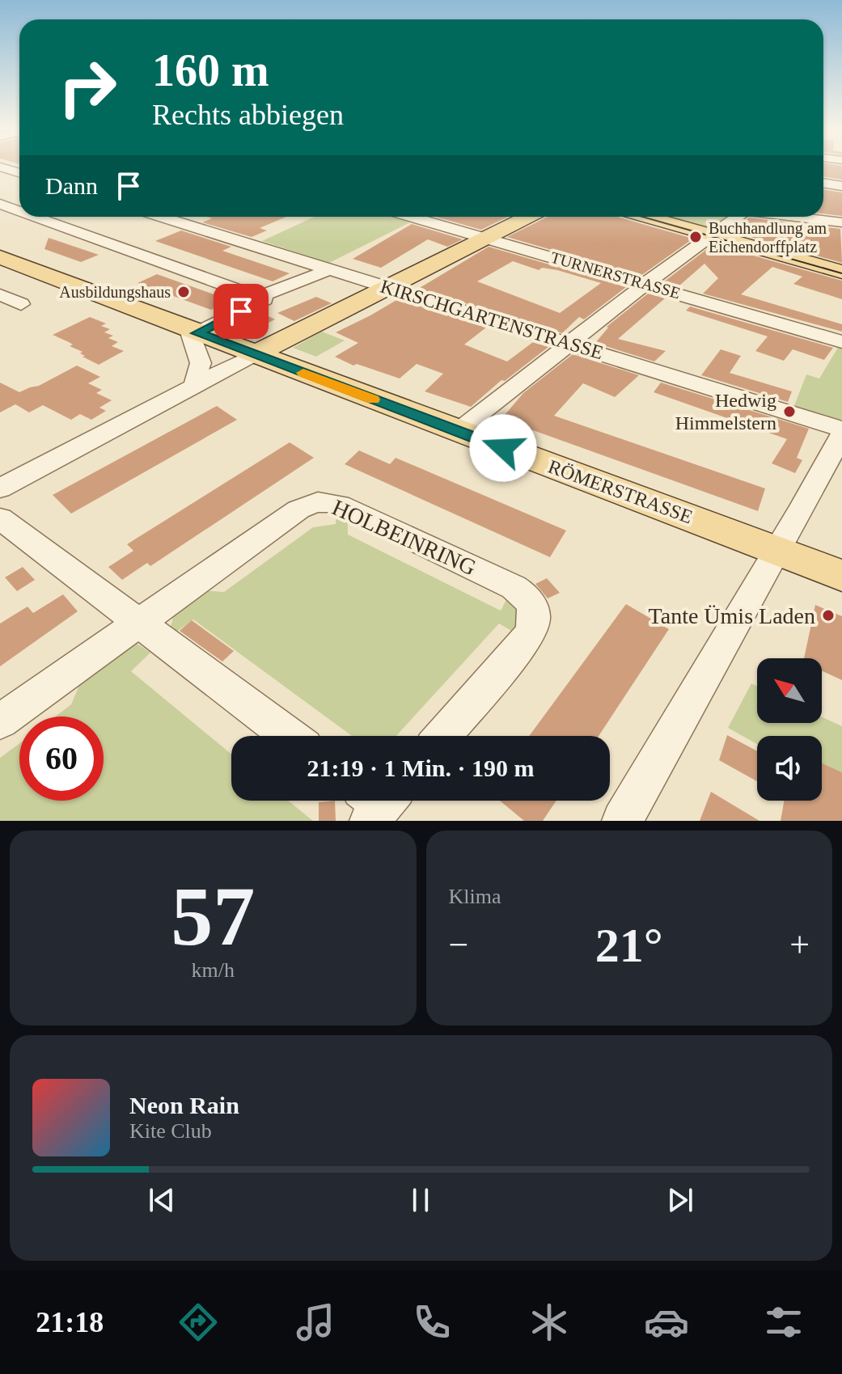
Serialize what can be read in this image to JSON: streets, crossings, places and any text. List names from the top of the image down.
{
  "streets": {
    "main road": ["RÖMERSTRASSE"],
    "street": ["TURNERSTRASSE", "KIRSCHGARTENSTRASSE", "HOLBEINRING"]
  },
  "places": [
    "Buchhandlung am Eichendorffplatz",
    "Ausbildungshaus",
    "Hedwig Himmelstern",
    "Tante Ümis Laden"
  ],
  "north": "top left",
  "page": {
    "turn": ["160 m", "Rechts abbiegen"],
    "then": "Dann",
    "limit": "60",
    "trip": "21:19 · 1 Min. · 190 m",
    "tile": [
      ["57", "km/h"],
      "Klima"
    ],
    "heat": ["−", "21°", "+"],
    "song": ["Neon Rain", "Kite Club"],
    "tabs": "21:18"
  }
}
